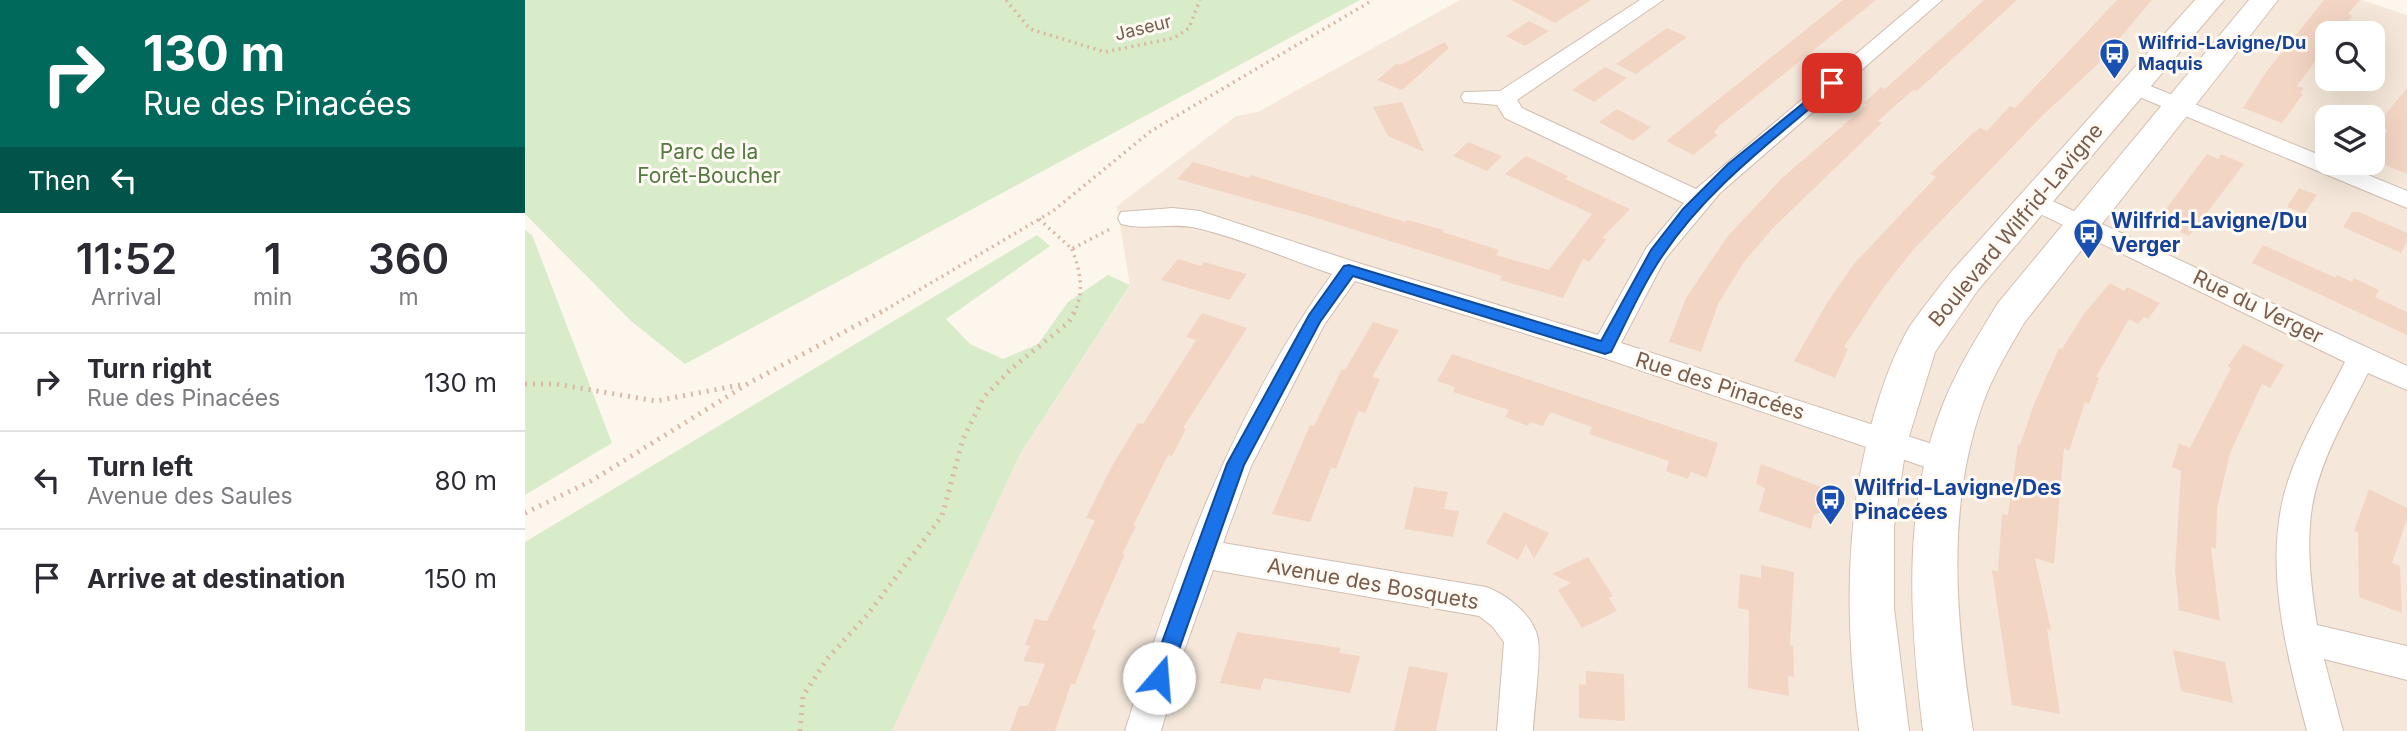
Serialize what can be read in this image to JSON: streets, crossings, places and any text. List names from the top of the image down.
{
  "streets": {
    "street": [
      "Boulevard Wilfrid-Lavigne",
      "Rue du Verger",
      "Rue des Pinacées",
      "Avenue des Bosquets"
    ],
    "path": ["Jaseur"]
  },
  "crossings": [
    ["Boulevard Wilfrid-Lavigne", "Rue du Verger"],
    ["Boulevard Wilfrid-Lavigne", "Rue des Pinacées"]
  ],
  "parks": ["Parc de la Forêt-Boucher"],
  "places": {
    "bus stop": ["Wilfrid-Lavigne/Du Maquis", "Wilfrid-Lavigne/Du Verger", "Wilfrid-Lavigne/Des Pinacées"]
  },
  "page": {
    "turn": ["130 m", "Rue des Pinacées"],
    "then": "Then",
    "eta": [
      "11:52",
      "Arrival",
      "1",
      "min",
      "360",
      "m"
    ],
    "list": [
      {
        "name": "Turn right",
        "note": "Rue des Pinacées",
        "value": "130 m"
      },
      {
        "name": "Turn left",
        "note": "Avenue des Saules",
        "value": "80 m"
      },
      {
        "name": "Arrive at destination",
        "value": "150 m"
      }
    ]
  }
}
